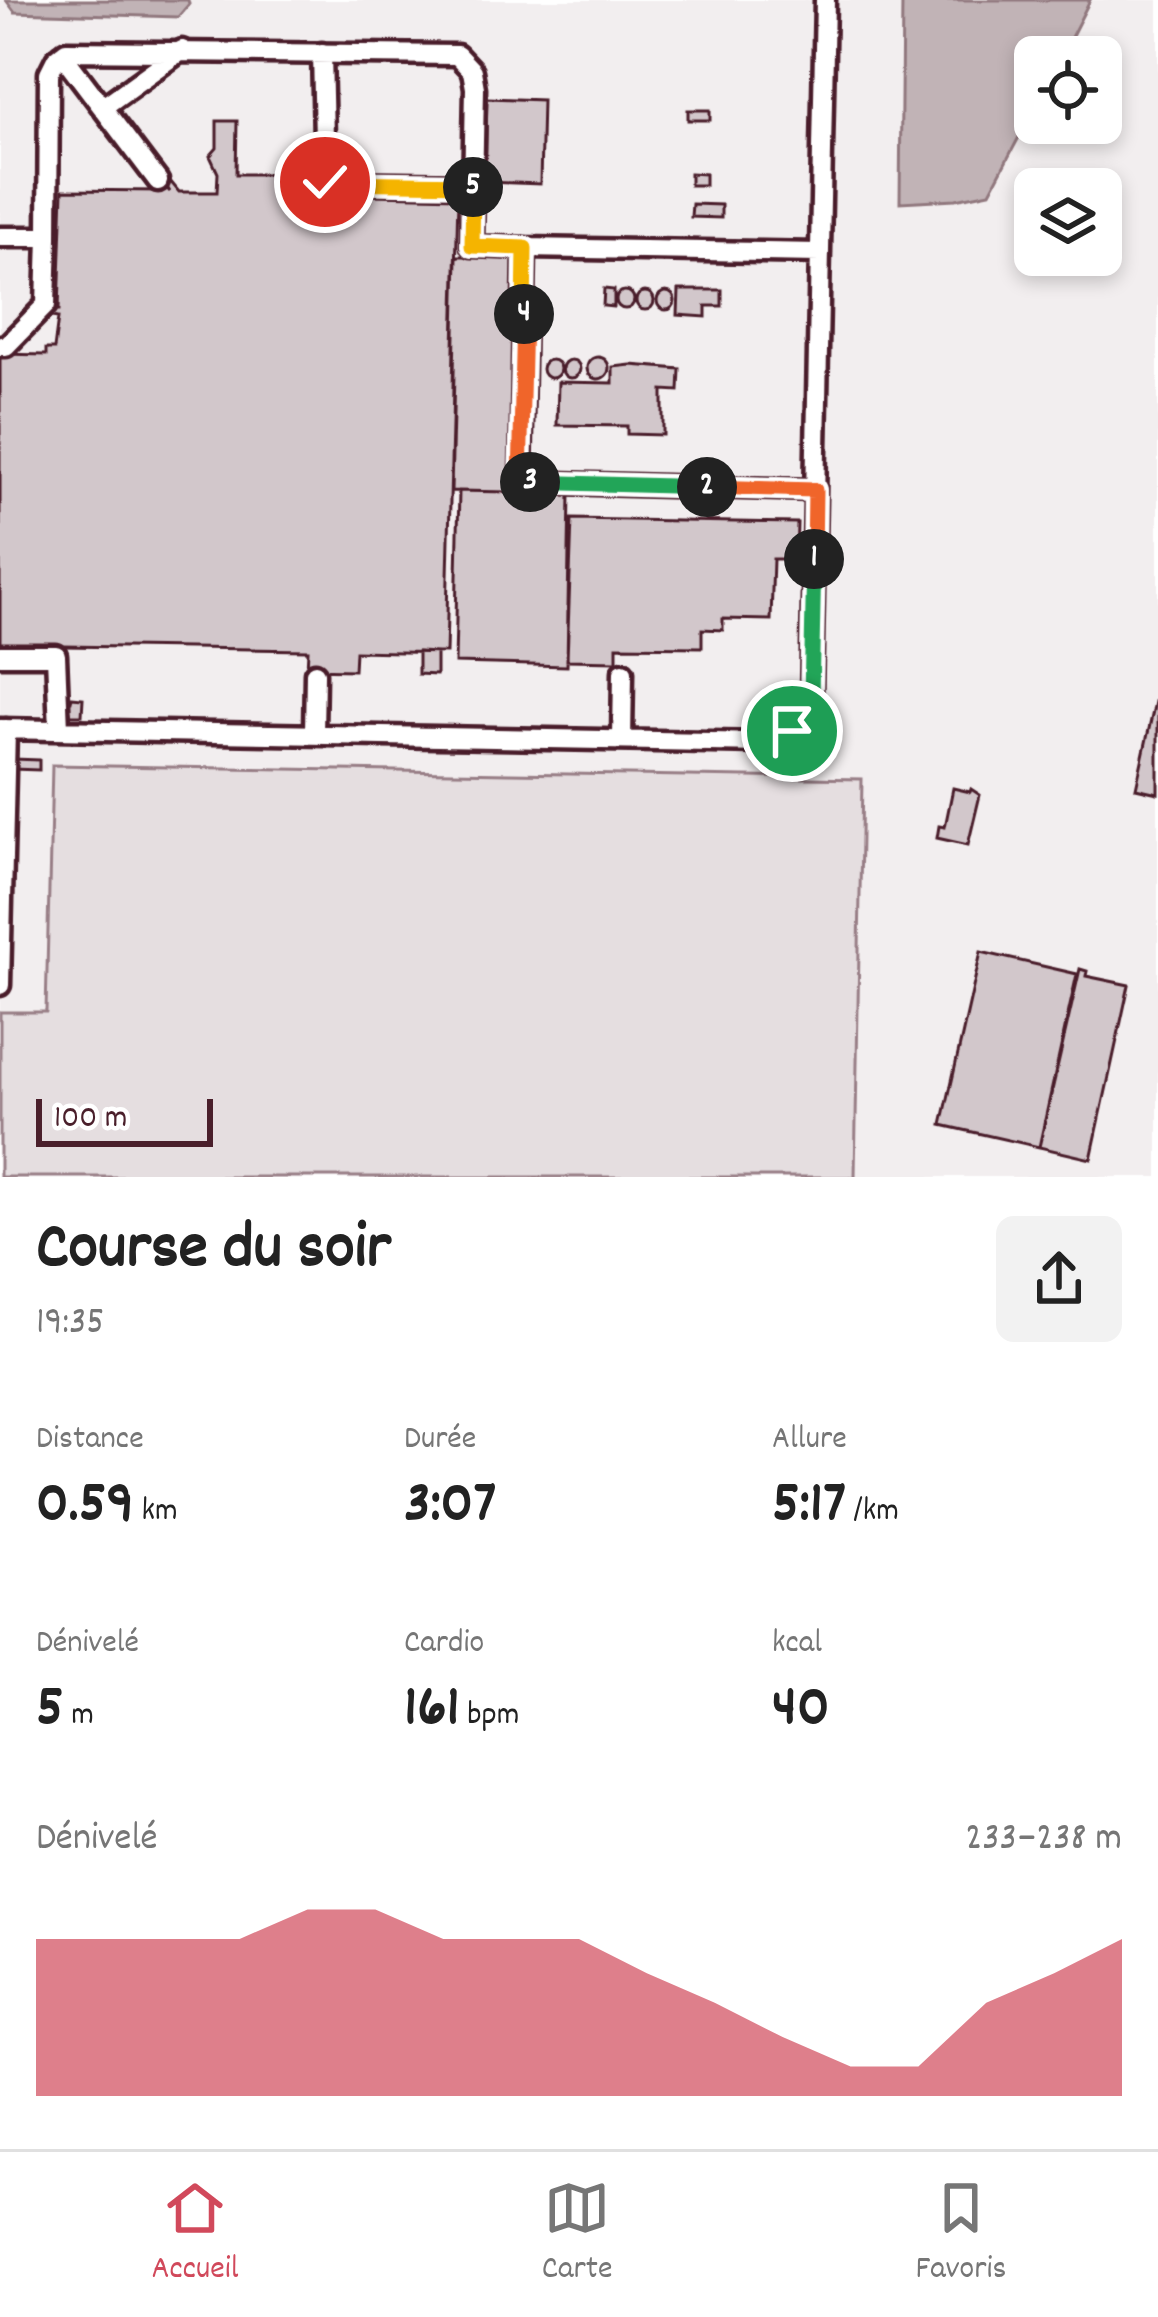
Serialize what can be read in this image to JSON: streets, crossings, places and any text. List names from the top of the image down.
{
  "scale_bar": "100 m",
  "page": {
    "pins": [
      "5",
      "4",
      "3",
      "2",
      "1"
    ],
    "scale": "100 m",
    "heading": ["Course du soir", "19:35"],
    "stats": [
      ["Distance", "0.59 km"],
      ["Durée", "3:07"],
      ["Allure", "5:17 /km"],
      ["Dénivelé", "5 m"],
      ["Cardio", "161 bpm"],
      ["kcal", "40"]
    ],
    "chart": ["Dénivelé", "233–238 m"],
    "tabs": ["Accueil", "Carte", "Favoris"]
  }
}
